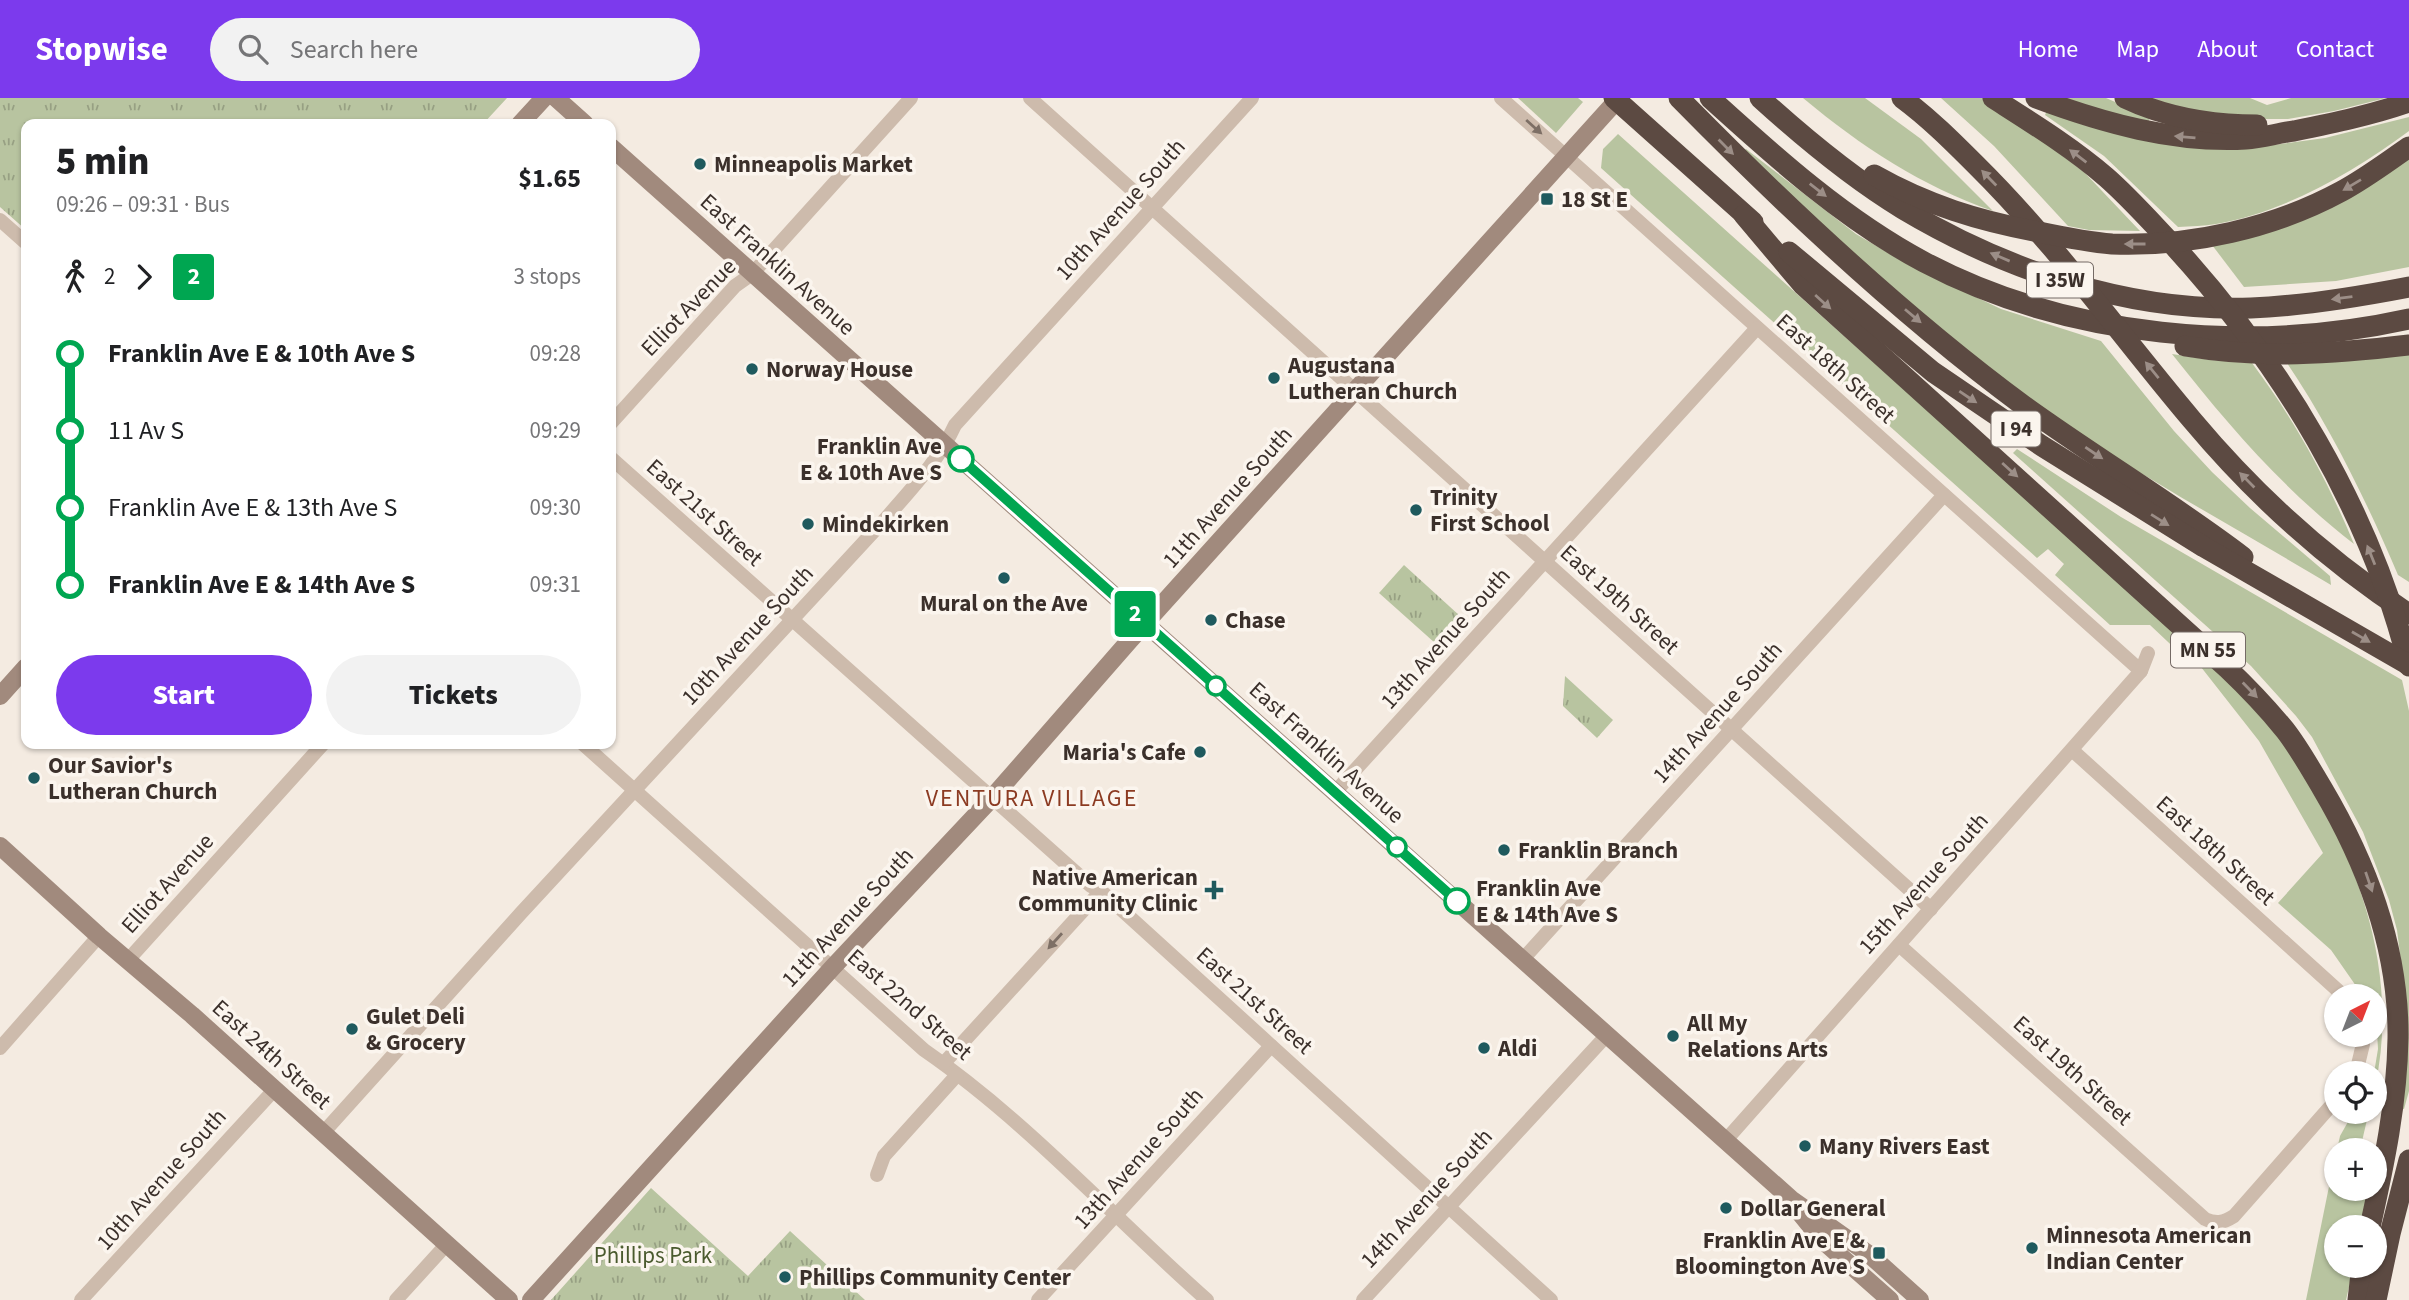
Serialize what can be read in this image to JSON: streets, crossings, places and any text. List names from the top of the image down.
{
  "streets": {
    "highway": ["I 35W", "I 94", "MN 55"],
    "street": [
      "10th Avenue South",
      "East Franklin Avenue",
      "Elliot Avenue",
      "East 18th Street",
      "11th Avenue South",
      "East 21st Street",
      "East 19th Street",
      "13th Avenue South",
      "14th Avenue South",
      "15th Avenue South",
      "East 22nd Street",
      "East 24th Street"
    ]
  },
  "crossings": [
    ["10th Avenue South", "East Franklin Avenue"],
    ["10th Avenue South", "East 21st Street"],
    ["10th Avenue South", "East 19th Street"],
    ["10th Avenue South", "East 22nd Street"],
    ["10th Avenue South", "East 24th Street"],
    ["East Franklin Avenue", "Elliot Avenue"],
    ["East Franklin Avenue", "11th Avenue South"],
    ["East Franklin Avenue", "13th Avenue South"],
    ["East Franklin Avenue", "14th Avenue South"],
    ["East Franklin Avenue", "15th Avenue South"],
    ["Elliot Avenue", "East 24th Street"],
    ["East 18th Street", "11th Avenue South"],
    ["East 18th Street", "13th Avenue South"],
    ["East 18th Street", "14th Avenue South"],
    ["East 18th Street", "15th Avenue South"],
    ["I 94", "11th Avenue South"],
    ["I 94", "MN 55"],
    ["11th Avenue South", "East 21st Street"],
    ["11th Avenue South", "East 19th Street"],
    ["11th Avenue South", "East 22nd Street"],
    ["East 21st Street", "13th Avenue South"],
    ["East 21st Street", "14th Avenue South"],
    ["East 19th Street", "13th Avenue South"],
    ["East 19th Street", "14th Avenue South"],
    ["East 19th Street", "15th Avenue South"],
    ["13th Avenue South", "East 22nd Street"]
  ],
  "districts": ["VENTURA VILLAGE"],
  "parks": ["Phillips Park"],
  "places": {
    "other": [
      "Minneapolis Market",
      "Norway House",
      "Augustana Lutheran Church",
      "Franklin Ave E & 10th Ave S",
      "Trinity First School",
      "Mindekirken",
      "Mural on the Ave",
      "Chase",
      "Maria's Cafe",
      "Our Savior's Lutheran Church",
      "Franklin Branch",
      "Franklin Ave E & 14th Ave S",
      "Gulet Deli & Grocery",
      "All My Relations Arts",
      "Aldi",
      "Many Rivers East",
      "Dollar General",
      "Minnesota American Indian Center",
      "Phillips Community Center"
    ],
    "transit": ["18 St E", "Franklin Ave E & Bloomington Ave S"],
    "health": ["Native American Community Clinic"]
  },
  "lines": ["bus line 2"],
  "north": "top right",
  "page": {
    "header": "Stopwise",
    "search": "Search here",
    "nav": [
      "Home",
      "Map",
      "About",
      "Contact"
    ],
    "on_map": "2",
    "heading": ["5 min", "09:26 – 09:31 · Bus", "$1.65"],
    "legs": ["2", "2", "3 stops"],
    "list": [
      {
        "name": "Franklin Ave E & 10th Ave S",
        "value": "09:28"
      },
      {
        "name": "11 Av S",
        "value": "09:29"
      },
      {
        "name": "Franklin Ave E & 13th Ave S",
        "value": "09:30"
      },
      {
        "name": "Franklin Ave E & 14th Ave S",
        "value": "09:31"
      }
    ],
    "buttons": ["Start", "Tickets"],
    "map_buttons": ["+", "−"]
  }
}
